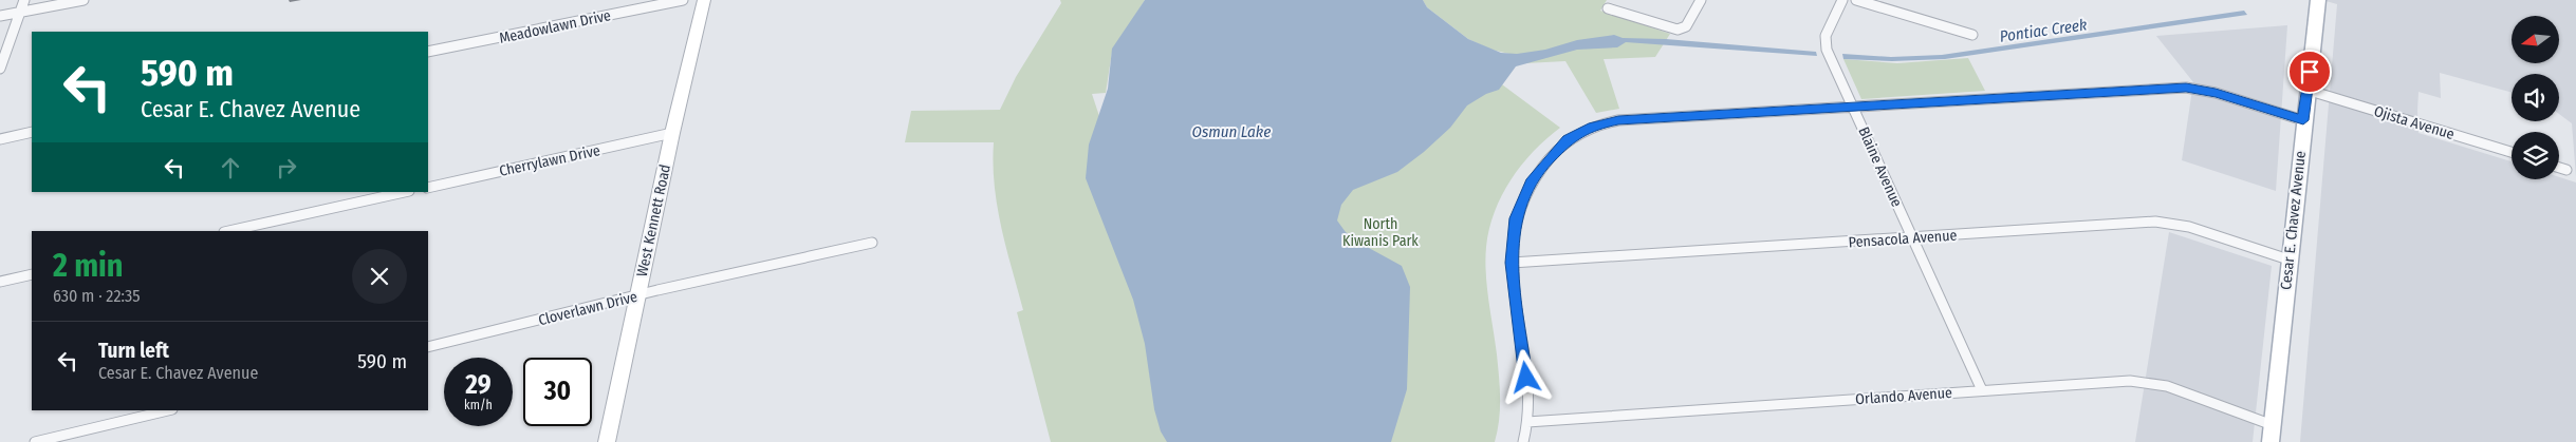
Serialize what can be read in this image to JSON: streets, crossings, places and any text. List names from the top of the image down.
{
  "streets": {
    "main road": ["Cesar E. Chavez Avenue"],
    "street": [
      "Meadowlawn Drive",
      "Ojista Avenue",
      "Cherrylawn Drive",
      "Blaine Avenue",
      "West Kennett Road",
      "Pensacola Avenue",
      "Cloverlawn Drive",
      "Orlando Avenue"
    ]
  },
  "crossings": [
    ["Ojista Avenue", "Cesar E. Chavez Avenue"],
    ["Cherrylawn Drive", "West Kennett Road"],
    ["Blaine Avenue", "Pensacola Avenue"],
    ["Blaine Avenue", "Orlando Avenue"],
    ["West Kennett Road", "Cloverlawn Drive"],
    ["Cesar E. Chavez Avenue", "Pensacola Avenue"],
    ["Cesar E. Chavez Avenue", "Orlando Avenue"]
  ],
  "water": ["Pontiac Creek", "Osmun Lake"],
  "parks": ["North Kiwanis Park"],
  "north": "left",
  "page": {
    "turn": ["590 m", "Cesar E. Chavez Avenue"],
    "heading": ["2 min", "630 m · 22:35"],
    "list": [
      {
        "name": "Turn left",
        "note": "Cesar E. Chavez Avenue",
        "value": "590 m"
      }
    ],
    "speed": "29 km/h",
    "limit": "30"
  }
}
